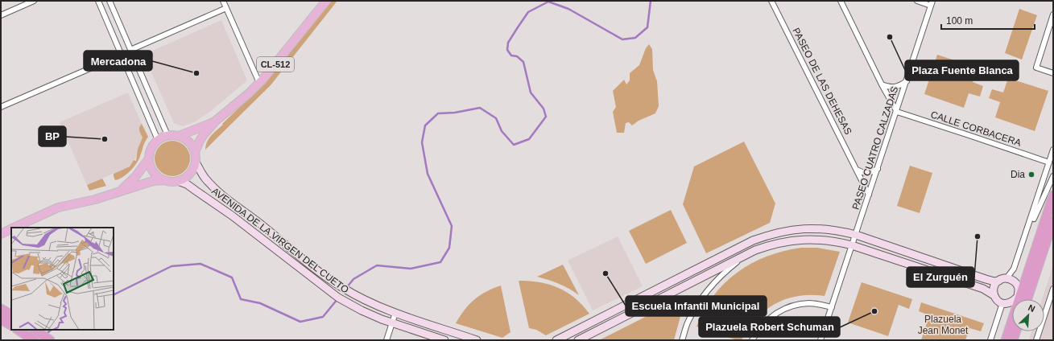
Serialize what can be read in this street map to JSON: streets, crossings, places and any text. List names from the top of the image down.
{
  "streets": {
    "main road": ["CL-512", "AVENIDA DE LA VIRGEN DEL CUETO"],
    "street": ["PASEO DE LAS DEHESAS", "CALLE CORBACERA", "PASEO CUATRO CALZADAS"]
  },
  "crossings": [
    ["CL-512", "AVENIDA DE LA VIRGEN DEL CUETO"],
    ["PASEO DE LAS DEHESAS", "PASEO CUATRO CALZADAS"],
    ["CALLE CORBACERA", "PASEO CUATRO CALZADAS"]
  ],
  "parks": ["Plazuela Jean Monet"],
  "places": [
    "Plaza Fuente Blanca",
    "Mercadona",
    "BP",
    "Dia",
    "El Zurguén",
    "Escuela Infantil Municipal",
    "Plazuela Robert Schuman"
  ],
  "scale_bar": "100 m",
  "north": "top right"
}
